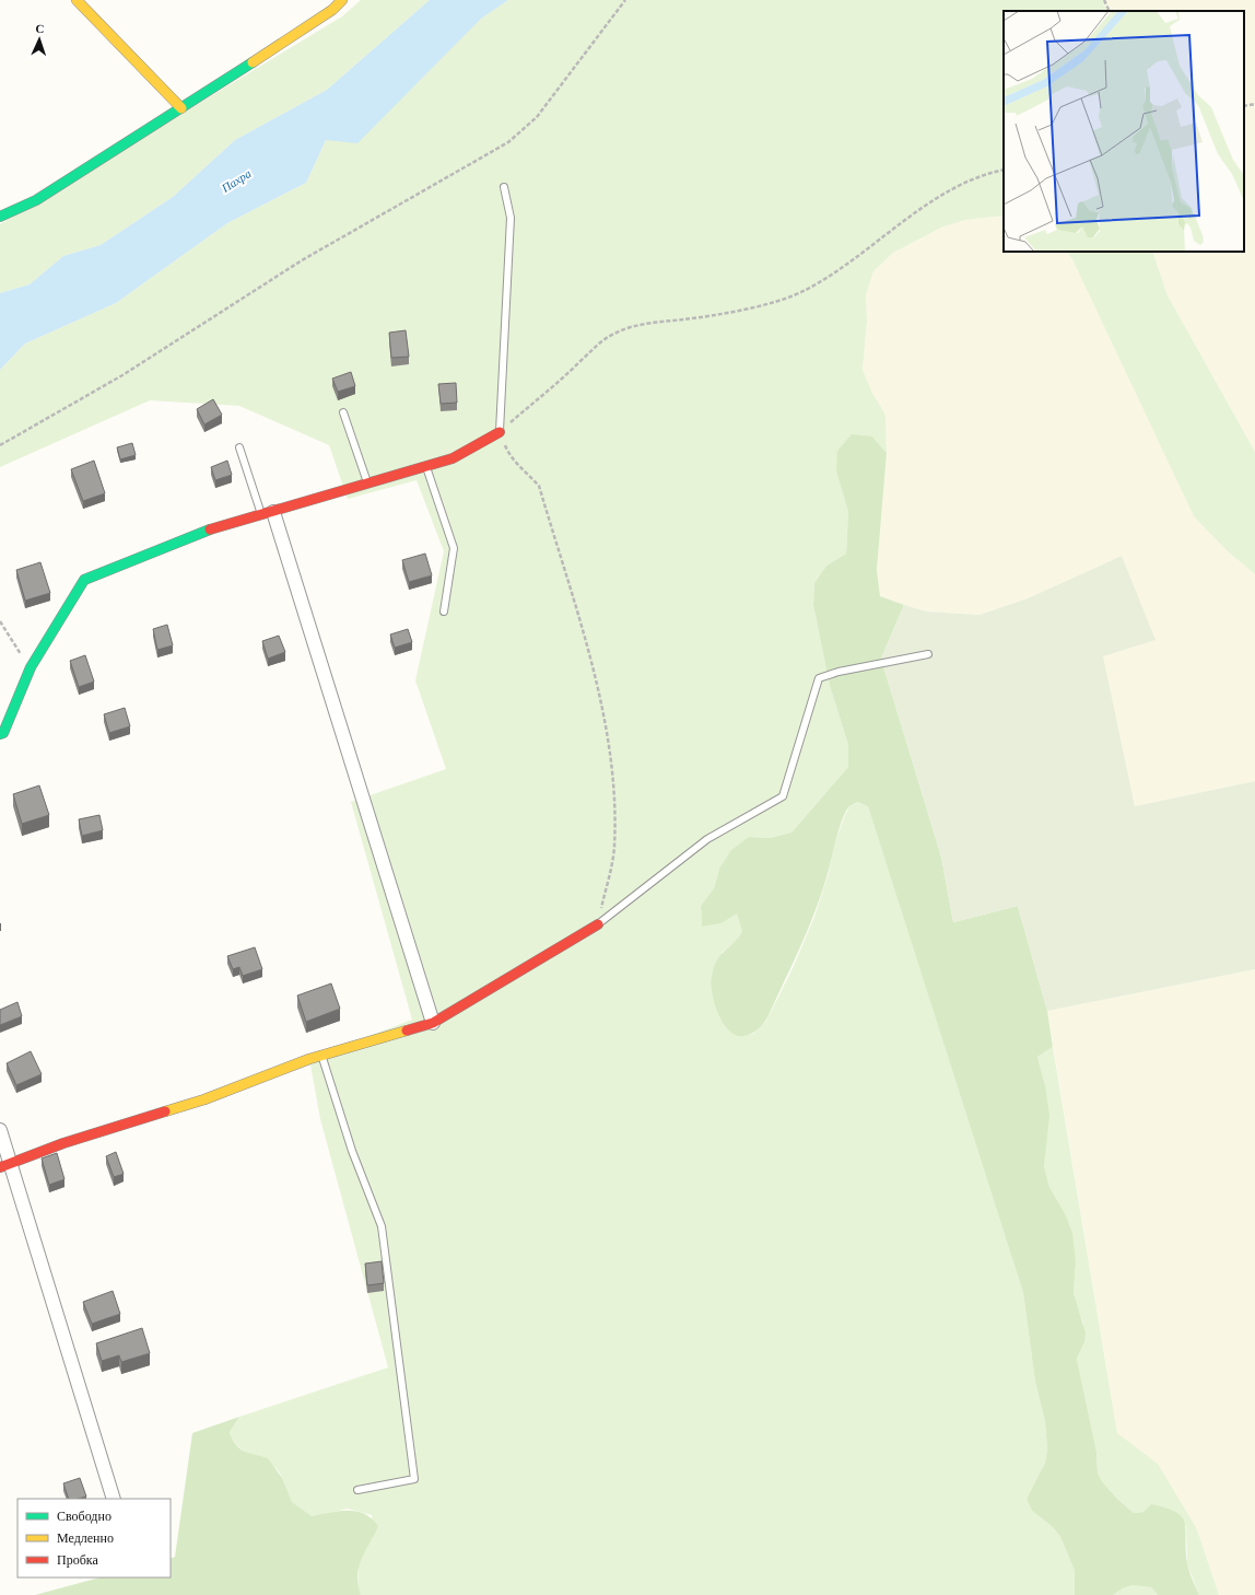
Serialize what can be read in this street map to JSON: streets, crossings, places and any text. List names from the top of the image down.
{
  "water": ["Пахра"],
  "legend": ["Свободно", "Медленно", "Пробка"],
  "north": "top"
}
